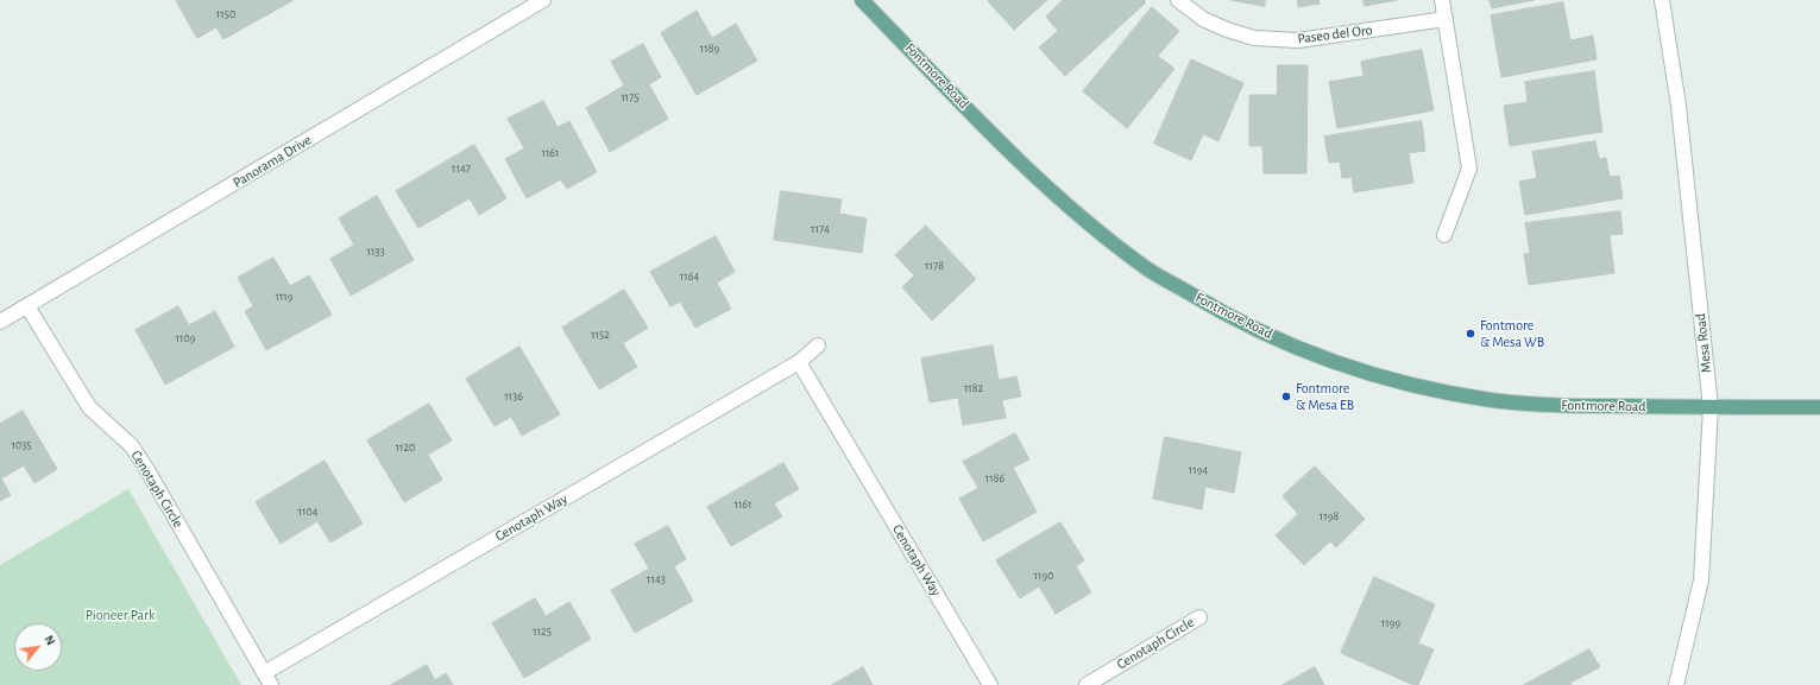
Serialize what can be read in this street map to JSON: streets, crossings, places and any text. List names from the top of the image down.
{
  "streets": {
    "main road": ["Fontmore Road"],
    "street": [
      "Paseo del Oro",
      "Panorama Drive",
      "Mesa Road",
      "Cenotaph Circle",
      "Cenotaph Way"
    ]
  },
  "crossings": [
    ["Fontmore Road", "Mesa Road"],
    ["Panorama Drive", "Cenotaph Circle"],
    ["Cenotaph Circle", "Cenotaph Way"]
  ],
  "parks": ["Pioneer Park"],
  "places": ["Fontmore & Mesa WB", "Fontmore & Mesa EB"],
  "house_numbers": [
    "1150",
    "1189",
    "1175",
    "1161",
    "1147",
    "1174",
    "1133",
    "1178",
    "1164",
    "1119",
    "1152",
    "1109",
    "1182",
    "1136",
    "1035",
    "1120",
    "1194",
    "1186",
    "1161",
    "1104",
    "1198",
    "1190",
    "1143",
    "1199",
    "1125"
  ],
  "north": "top right"
}
